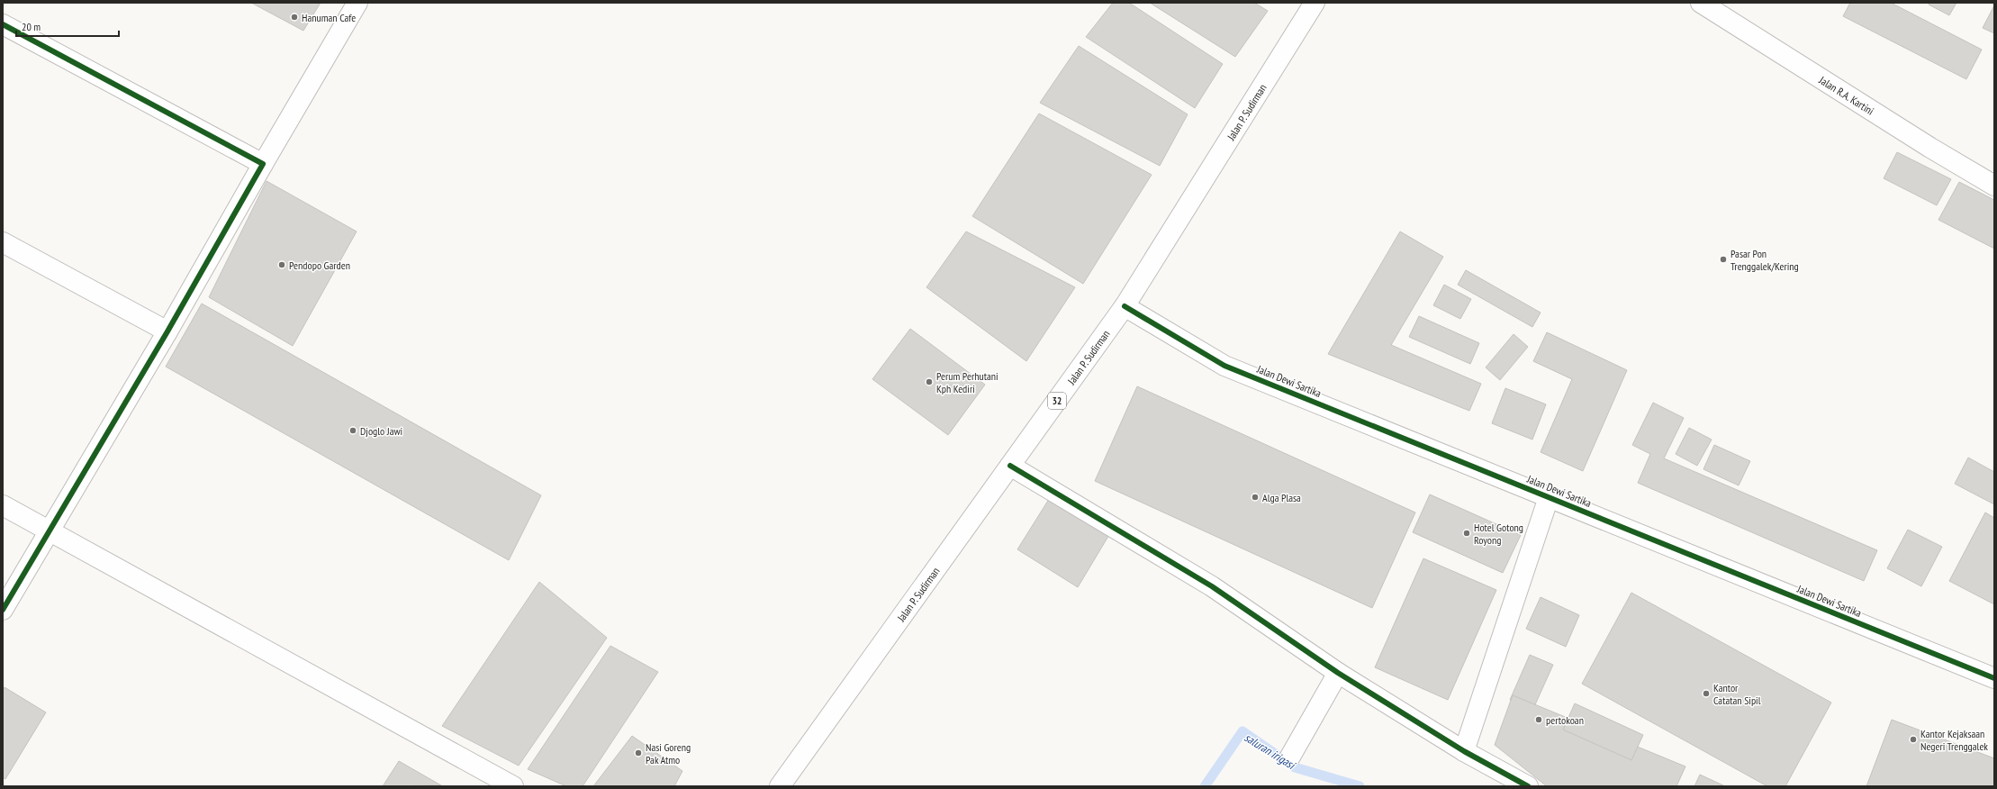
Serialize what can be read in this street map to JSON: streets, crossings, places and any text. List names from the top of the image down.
{
  "streets": {
    "main road": [
      "Jalan R.A. Kartini",
      "Jalan P. Sudirman",
      "Jalan Dewi Sartika",
      "32"
    ]
  },
  "crossings": [
    ["Jalan P. Sudirman", "Jalan Dewi Sartika"]
  ],
  "water": ["saluran irigasi"],
  "places": [
    "Hanuman Cafe",
    "Pasar Pon Trenggalek/Kering",
    "Pendopo Garden",
    "Perum Perhutani Kph Kediri",
    "Djoglo Jawi",
    "Alga Plasa",
    "Hotel Gotong Royong",
    "Kantor Catatan Sipil",
    "pertokoan",
    "Kantor Kejaksaan Negeri Trenggalek",
    "Nasi Goreng Pak Atmo"
  ],
  "scale_bar": "20 m"
}
